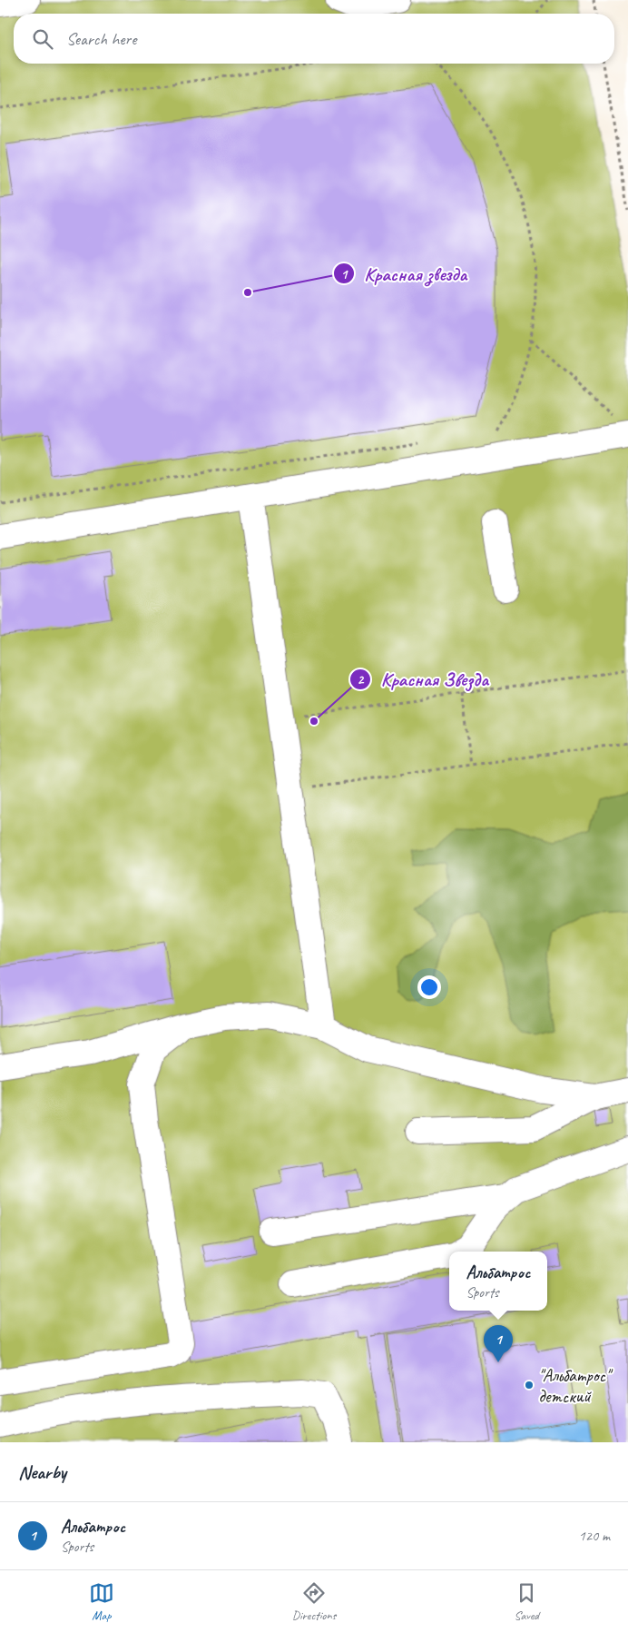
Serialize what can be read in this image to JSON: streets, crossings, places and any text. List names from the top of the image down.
{
  "places": ["Красная звезда", "Красная Звезда", "\"Альбатрос\" детский"],
  "page": {
    "search": "Search here",
    "popup": ["Альбатрос", "Sports"],
    "pins": "1",
    "heading": "Nearby",
    "list": [
      {
        "mark": "1",
        "name": "Альбатрос",
        "note": "Sports",
        "value": "120 m"
      }
    ],
    "nav": ["Map", "Directions", "Saved"]
  }
}
